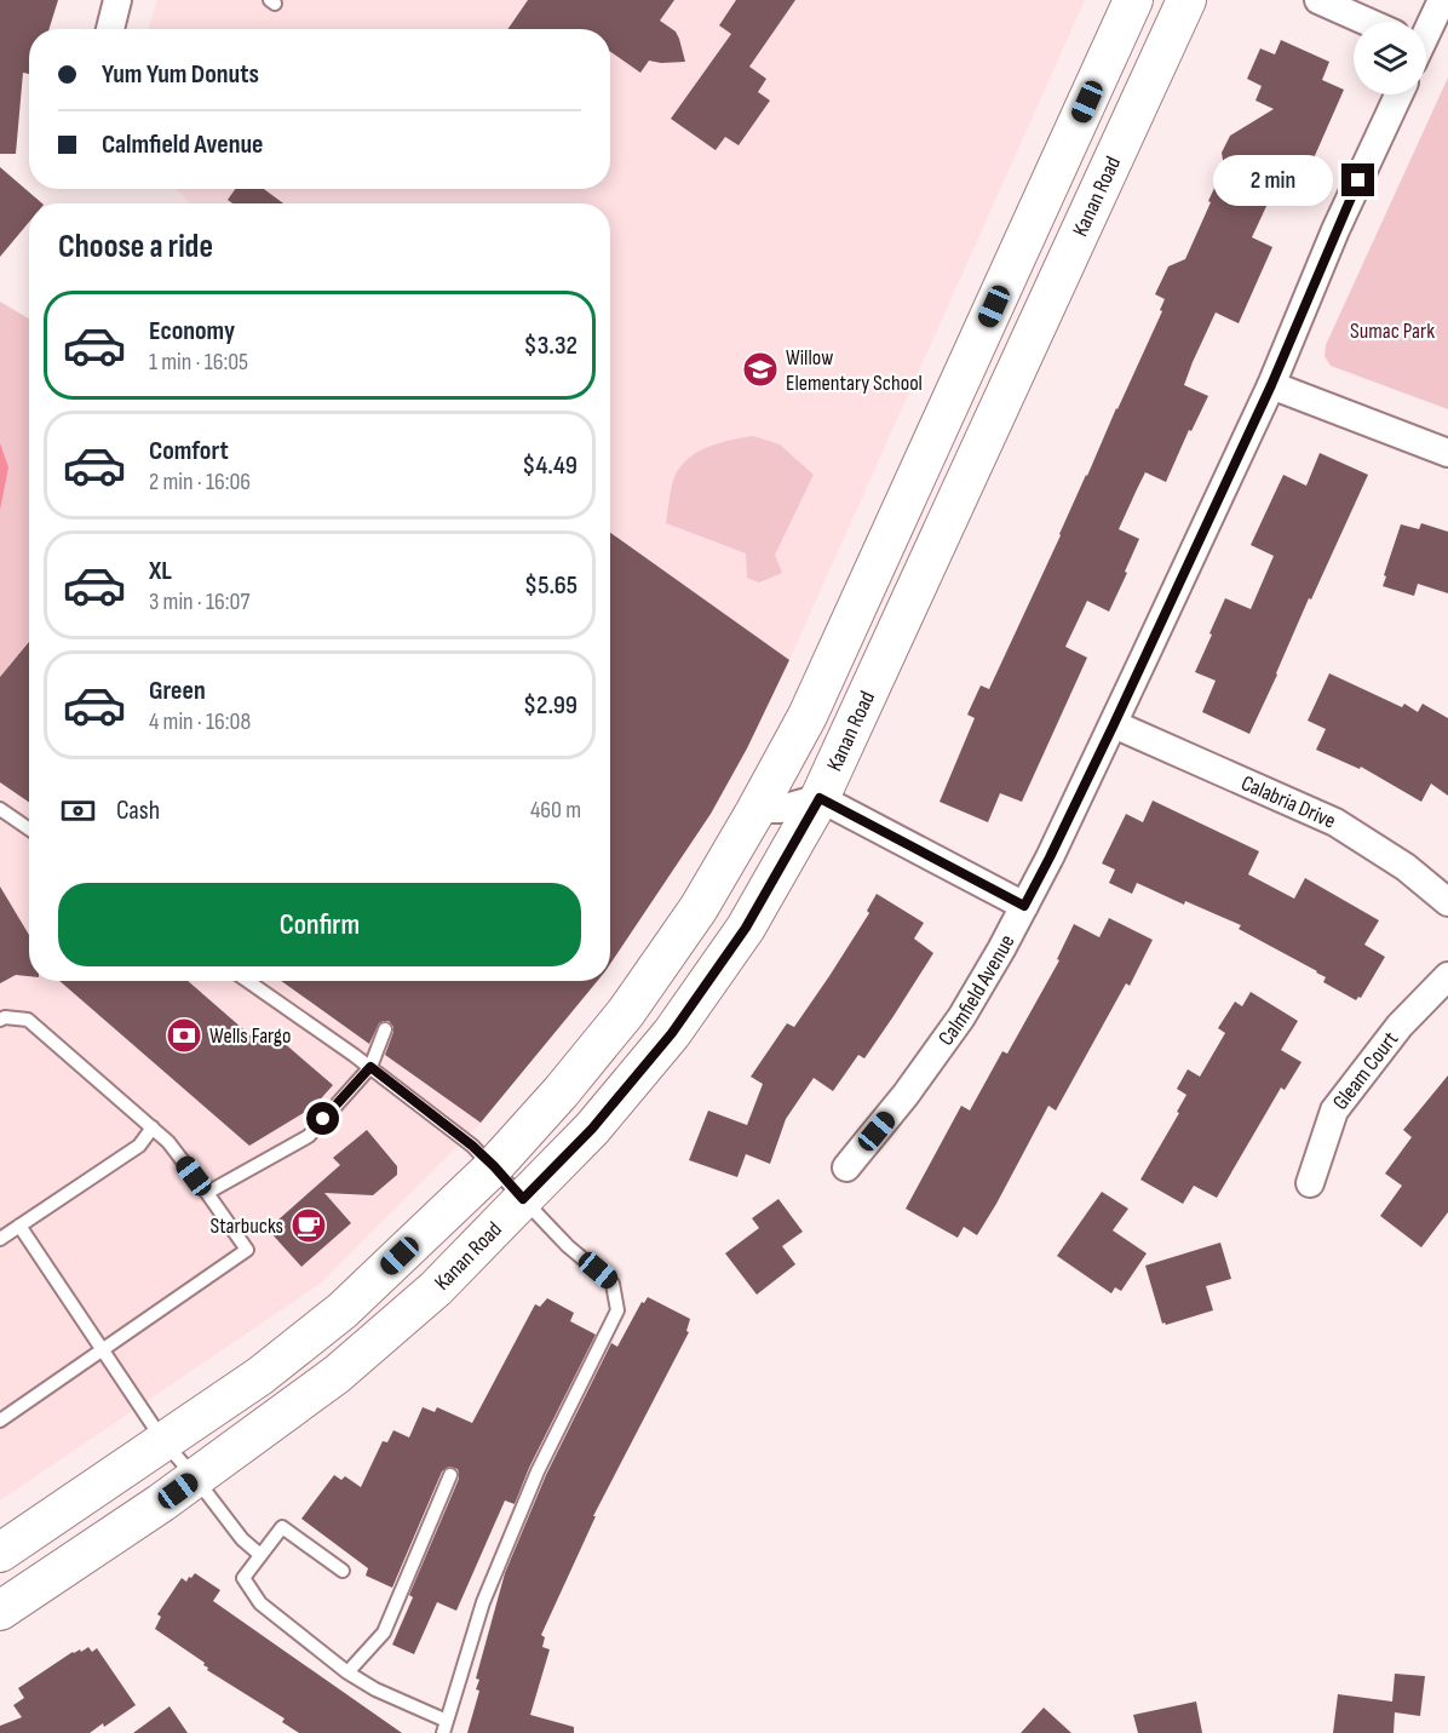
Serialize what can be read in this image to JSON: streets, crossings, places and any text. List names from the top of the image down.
{
  "streets": {
    "main road": ["Kanan Road"],
    "street": ["Calabria Drive", "Calmfield Avenue", "Gleam Court"]
  },
  "crossings": [
    ["Calabria Drive", "Calmfield Avenue"]
  ],
  "parks": ["Sumac Park"],
  "places": {
    "school or university": ["Willow Elementary School"],
    "bank": ["Wells Fargo"],
    "cafe": ["Starbucks"]
  },
  "page": {
    "banner": ["Yum Yum Donuts", "Calmfield Avenue"],
    "bubble": "2 min",
    "heading": "Choose a ride",
    "list": [
      {
        "name": "Economy",
        "note": "1 min · 16:05",
        "value": "$3.32"
      },
      {
        "name": "Comfort",
        "note": "2 min · 16:06",
        "value": "$4.49"
      },
      {
        "name": "XL",
        "note": "3 min · 16:07",
        "value": "$5.65"
      },
      {
        "name": "Green",
        "note": "4 min · 16:08",
        "value": "$2.99"
      }
    ],
    "pay": ["Cash", "460 m"],
    "buttons": "Confirm"
  }
}
